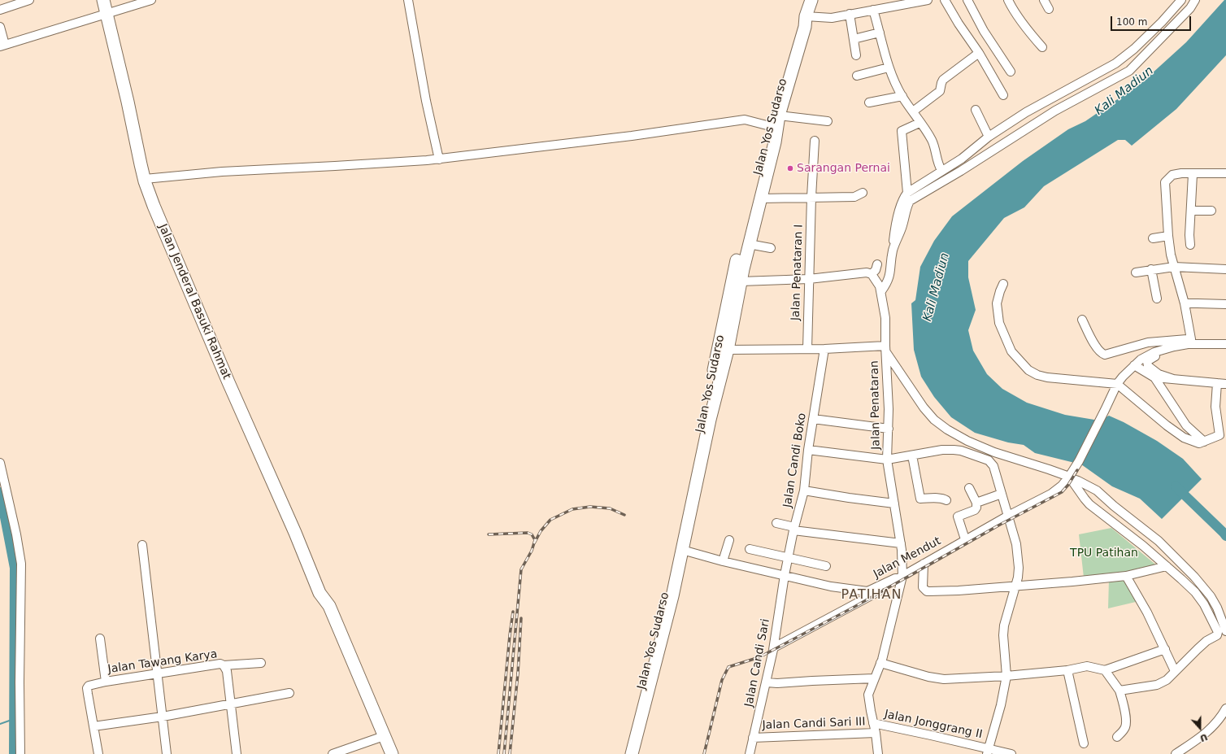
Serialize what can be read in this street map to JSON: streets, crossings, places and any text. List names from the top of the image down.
{
  "streets": {
    "highway": ["Jalan Yos Sudarso", "Jalan Jenderal Basuki Rahmat"],
    "street": [
      "Jalan Penataran I",
      "Jalan Penataran",
      "Jalan Candi Boko",
      "Jalan Mendut",
      "Jalan Tawang Karya",
      "Jalan Candi Sari",
      "Jalan Candi Sari III",
      "Jalan Jonggrang II"
    ]
  },
  "crossings": [
    ["Jalan Yos Sudarso", "Jalan Penataran"],
    ["Jalan Yos Sudarso", "Jalan Mendut"],
    ["Jalan Penataran I", "Jalan Penataran"],
    ["Jalan Penataran", "Jalan Candi Boko"],
    ["Jalan Penataran", "Jalan Mendut"],
    ["Jalan Penataran", "Jalan Jonggrang II"],
    ["Jalan Candi Boko", "Jalan Mendut"],
    ["Jalan Candi Boko", "Jalan Candi Sari"],
    ["Jalan Mendut", "Jalan Candi Sari"],
    ["Jalan Candi Sari", "Jalan Candi Sari III"]
  ],
  "districts": ["PATIHAN"],
  "water": ["Kali Madiun"],
  "parks": ["TPU Patihan"],
  "places": ["Sarangan Pernai"],
  "scale_bar": "100 m",
  "north": "bottom"
}
